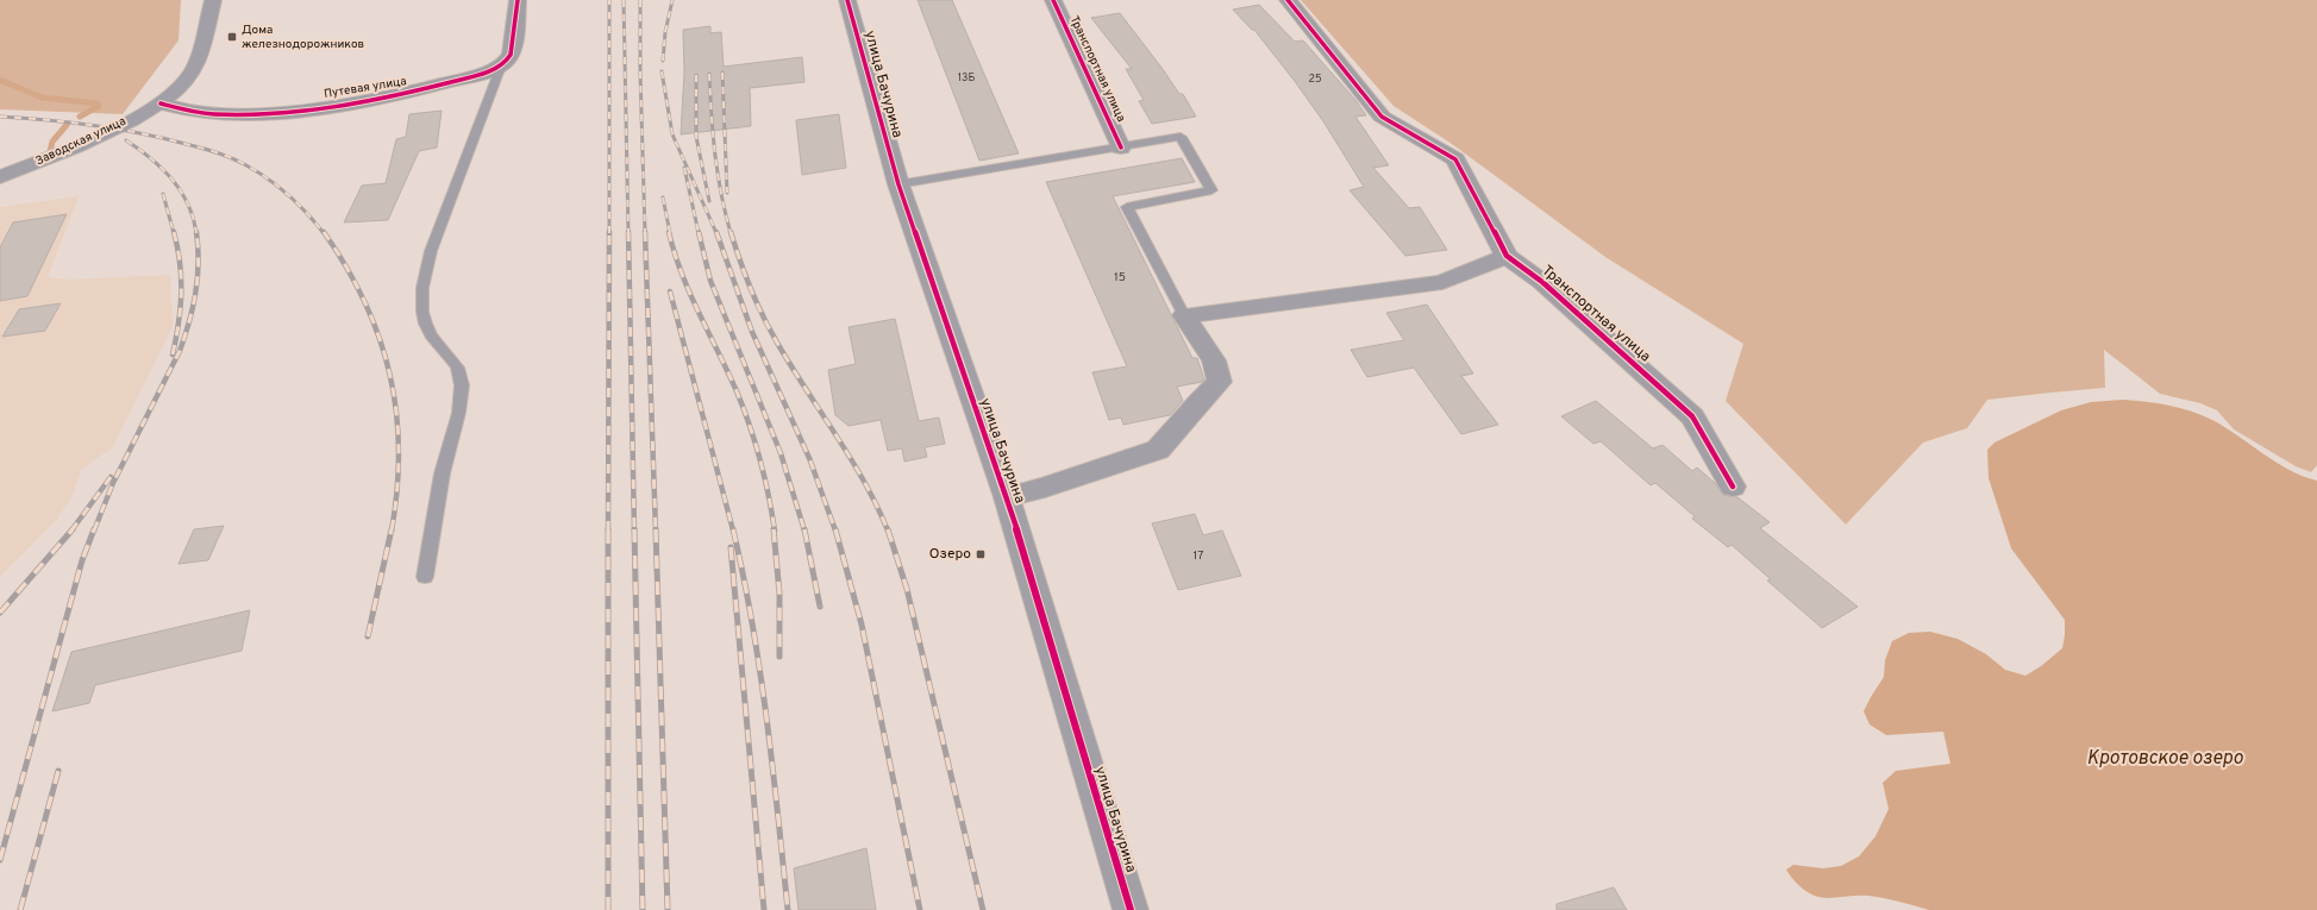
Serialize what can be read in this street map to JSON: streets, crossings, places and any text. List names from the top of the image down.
{
  "streets": {
    "street": [
      "Транспортная улица",
      "улица Бачурина",
      "Путевая улица",
      "Заводская улица"
    ]
  },
  "crossings": [
    ["Путевая улица", "Заводская улица"]
  ],
  "water": ["Кротовское озеро"],
  "places": {
    "transit": ["Дома железнодорожников", "Озеро"]
  },
  "house_numbers": [
    "13Б",
    "25",
    "15",
    "17"
  ]
}
